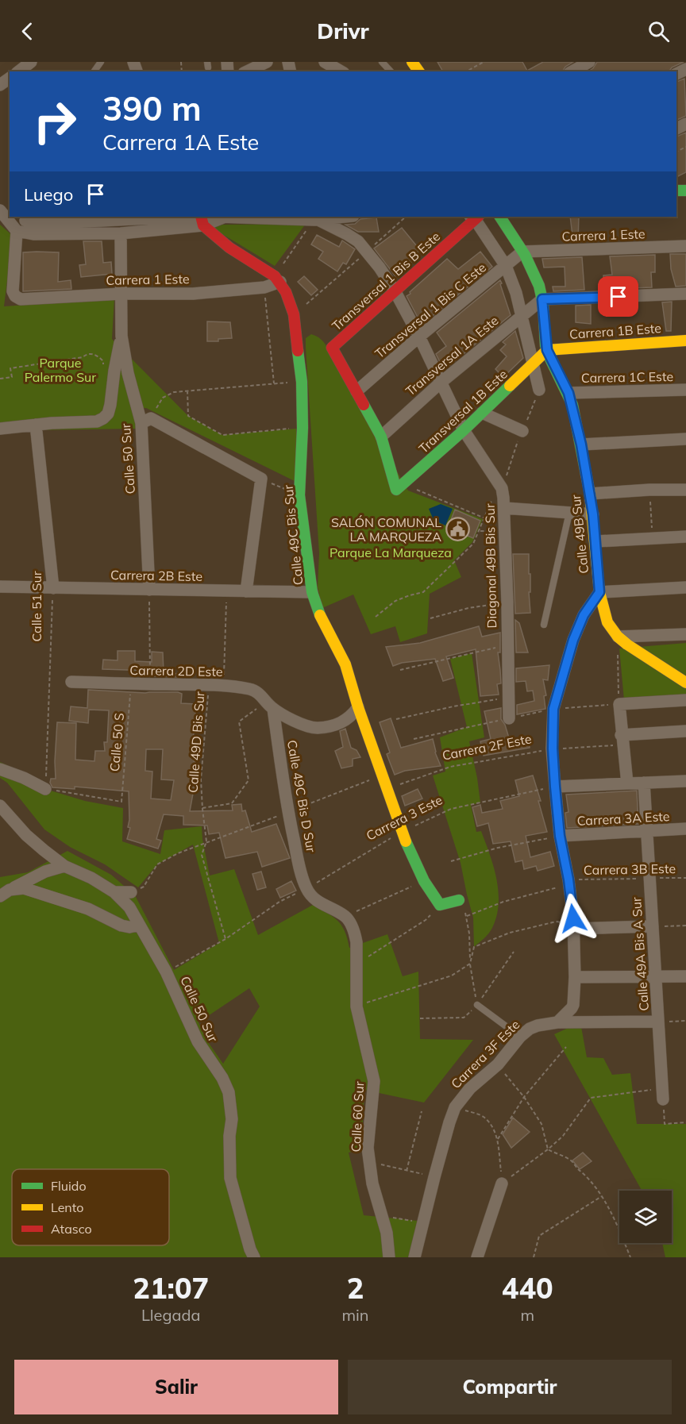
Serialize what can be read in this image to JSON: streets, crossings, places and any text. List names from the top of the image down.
{
  "streets": {
    "street": [
      "Carrera 1 Este",
      "Transversal 1 Bis B Este",
      "Transversal 1 Bis C Este",
      "Carrera 1B Este",
      "Transversal 1A Este",
      "Carrera 1C Este",
      "Transversal 1B Este",
      "Calle 50 Sur",
      "Calle 49B Sur",
      "Calle 49C Bis Sur",
      "Diagonal 49B Bis Sur",
      "Carrera 2B Este",
      "Calle 51 Sur",
      "Carrera 2D Este",
      "Calle 49C Bis D Sur",
      "Carrera 3A Este",
      "Calle 49A Bis A Sur",
      "Carrera 3F Este",
      "Calle 60 Sur"
    ],
    "path": [
      "Calle 50 S",
      "Calle 49D Bis Sur",
      "Carrera 2F Este",
      "Carrera 3 Este",
      "Carrera 3B Este"
    ]
  },
  "crossings": [
    ["Carrera 1 Este", "Transversal 1 Bis C Este"],
    ["Carrera 1 Este", "Calle 50 Sur"],
    ["Carrera 1 Este", "Calle 49B Sur"],
    ["Carrera 1 Este", "Calle 49C Bis Sur"],
    ["Transversal 1 Bis B Este", "Transversal 1 Bis C Este"],
    ["Transversal 1 Bis B Este", "Diagonal 49B Bis Sur"],
    ["Transversal 1 Bis C Este", "Calle 49B Sur"],
    ["Transversal 1 Bis C Este", "Diagonal 49B Bis Sur"],
    ["Carrera 1B Este", "Transversal 1B Este"],
    ["Carrera 1B Este", "Calle 49B Sur"],
    ["Transversal 1A Este", "Calle 49B Sur"],
    ["Transversal 1A Este", "Diagonal 49B Bis Sur"],
    ["Carrera 1C Este", "Calle 49B Sur"],
    ["Transversal 1B Este", "Calle 49B Sur"],
    ["Transversal 1B Este", "Diagonal 49B Bis Sur"],
    ["Calle 50 Sur", "Carrera 2B Este"],
    ["Calle 50 Sur", "Carrera 3 Este"],
    ["Calle 49C Bis Sur", "Carrera 2B Este"],
    ["Calle 49C Bis Sur", "Carrera 2D Este"],
    ["Calle 49C Bis Sur", "Carrera 2F Este"],
    ["Calle 49C Bis Sur", "Carrera 3 Este"],
    ["Carrera 2B Este", "Calle 51 Sur"],
    ["Calle 51 Sur", "Calle 50 S"],
    ["Carrera 2D Este", "Calle 50 S"],
    ["Carrera 2D Este", "Calle 49D Bis Sur"],
    ["Carrera 2D Este", "Calle 49C Bis D Sur"],
    ["Calle 49D Bis Sur", "Carrera 3 Este"],
    ["Calle 49C Bis D Sur", "Carrera 3 Este"],
    ["Carrera 3A Este", "Calle 49A Bis A Sur"],
    ["Carrera 3B Este", "Calle 49A Bis A Sur"],
    ["Calle 49A Bis A Sur", "Carrera 3F Este"]
  ],
  "parks": ["Parque Palermo Sur", "Parque La Marqueza"],
  "places": {
    "public building": ["SALÓN COMUNAL LA MARQUEZA"]
  },
  "legend": ["Fluido", "Lento", "Atasco"],
  "page": {
    "header": "Drivr",
    "turn": ["390 m", "Carrera 1A Este"],
    "then": "Luego",
    "eta": [
      "21:07",
      "Llegada",
      "2",
      "min",
      "440",
      "m"
    ],
    "buttons": ["Salir", "Compartir"]
  }
}
